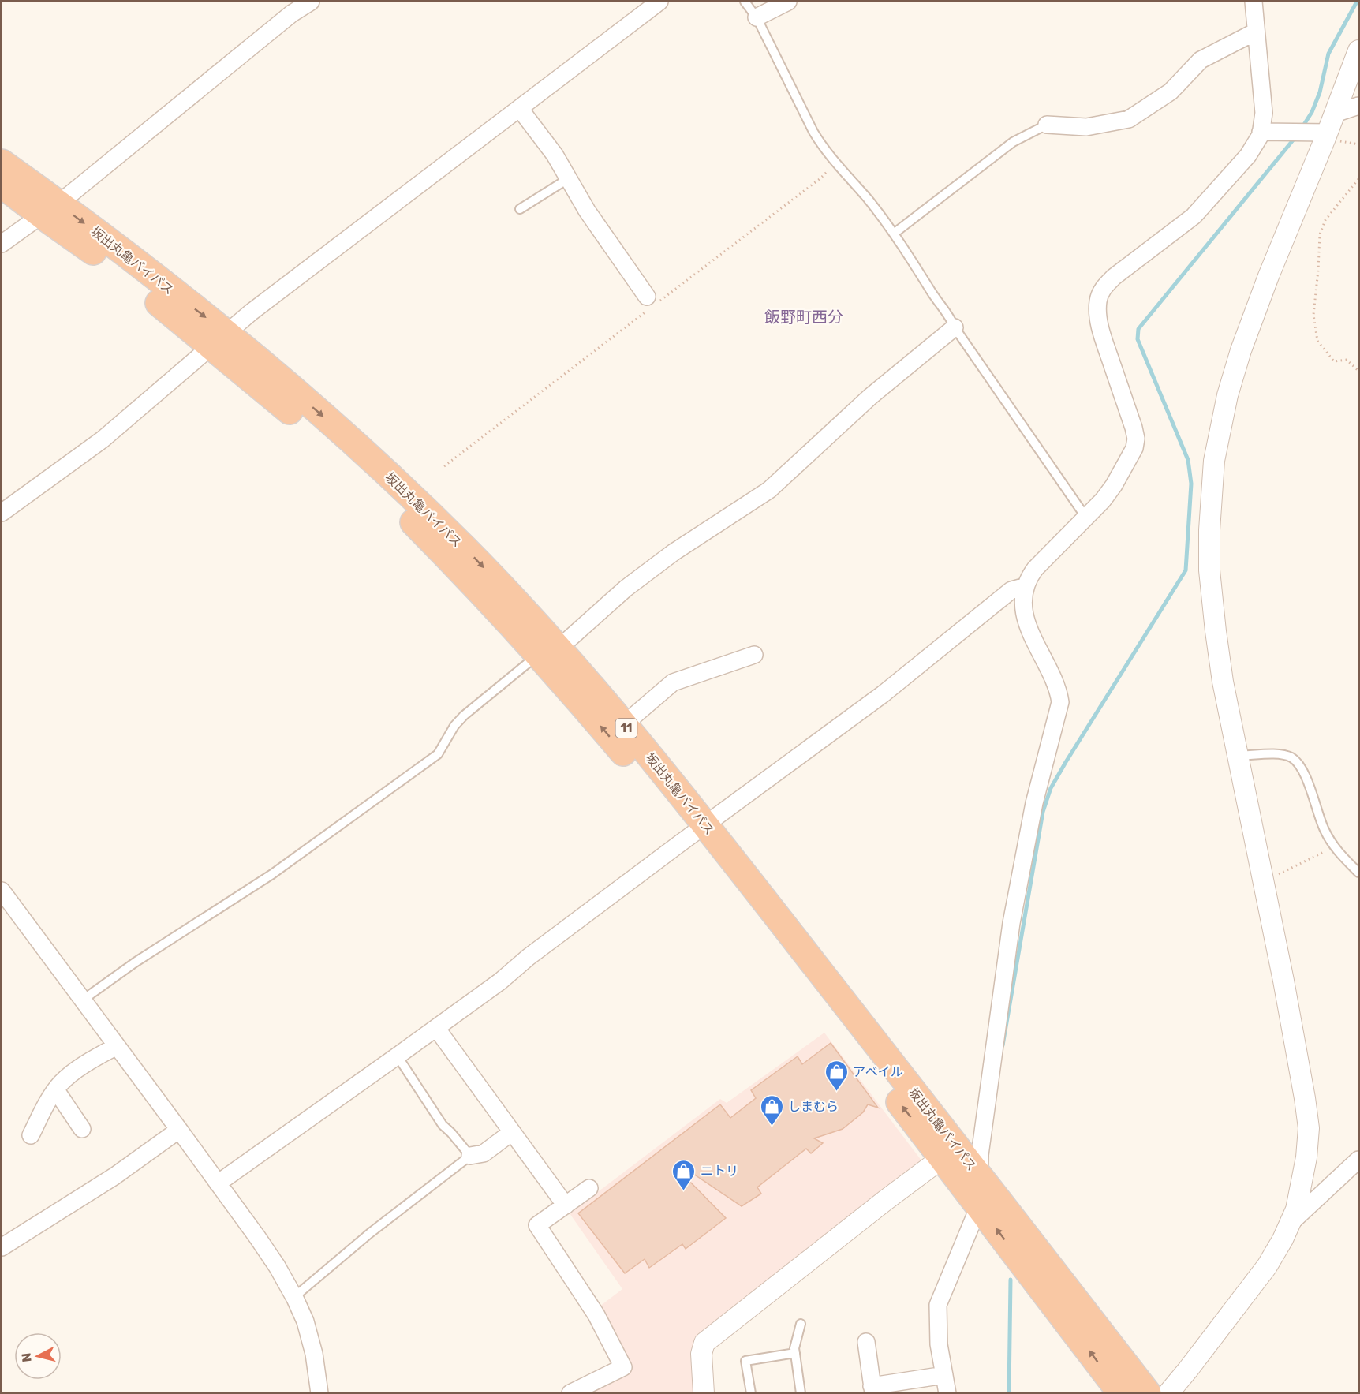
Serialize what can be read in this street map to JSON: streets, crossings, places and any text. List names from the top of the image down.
{
  "streets": {
    "highway": ["坂出丸亀バイパス", "11"]
  },
  "districts": ["飯野町西分"],
  "places": {
    "shop": ["アベイル", "しまむら", "ニトリ"]
  },
  "north": "left"
}
